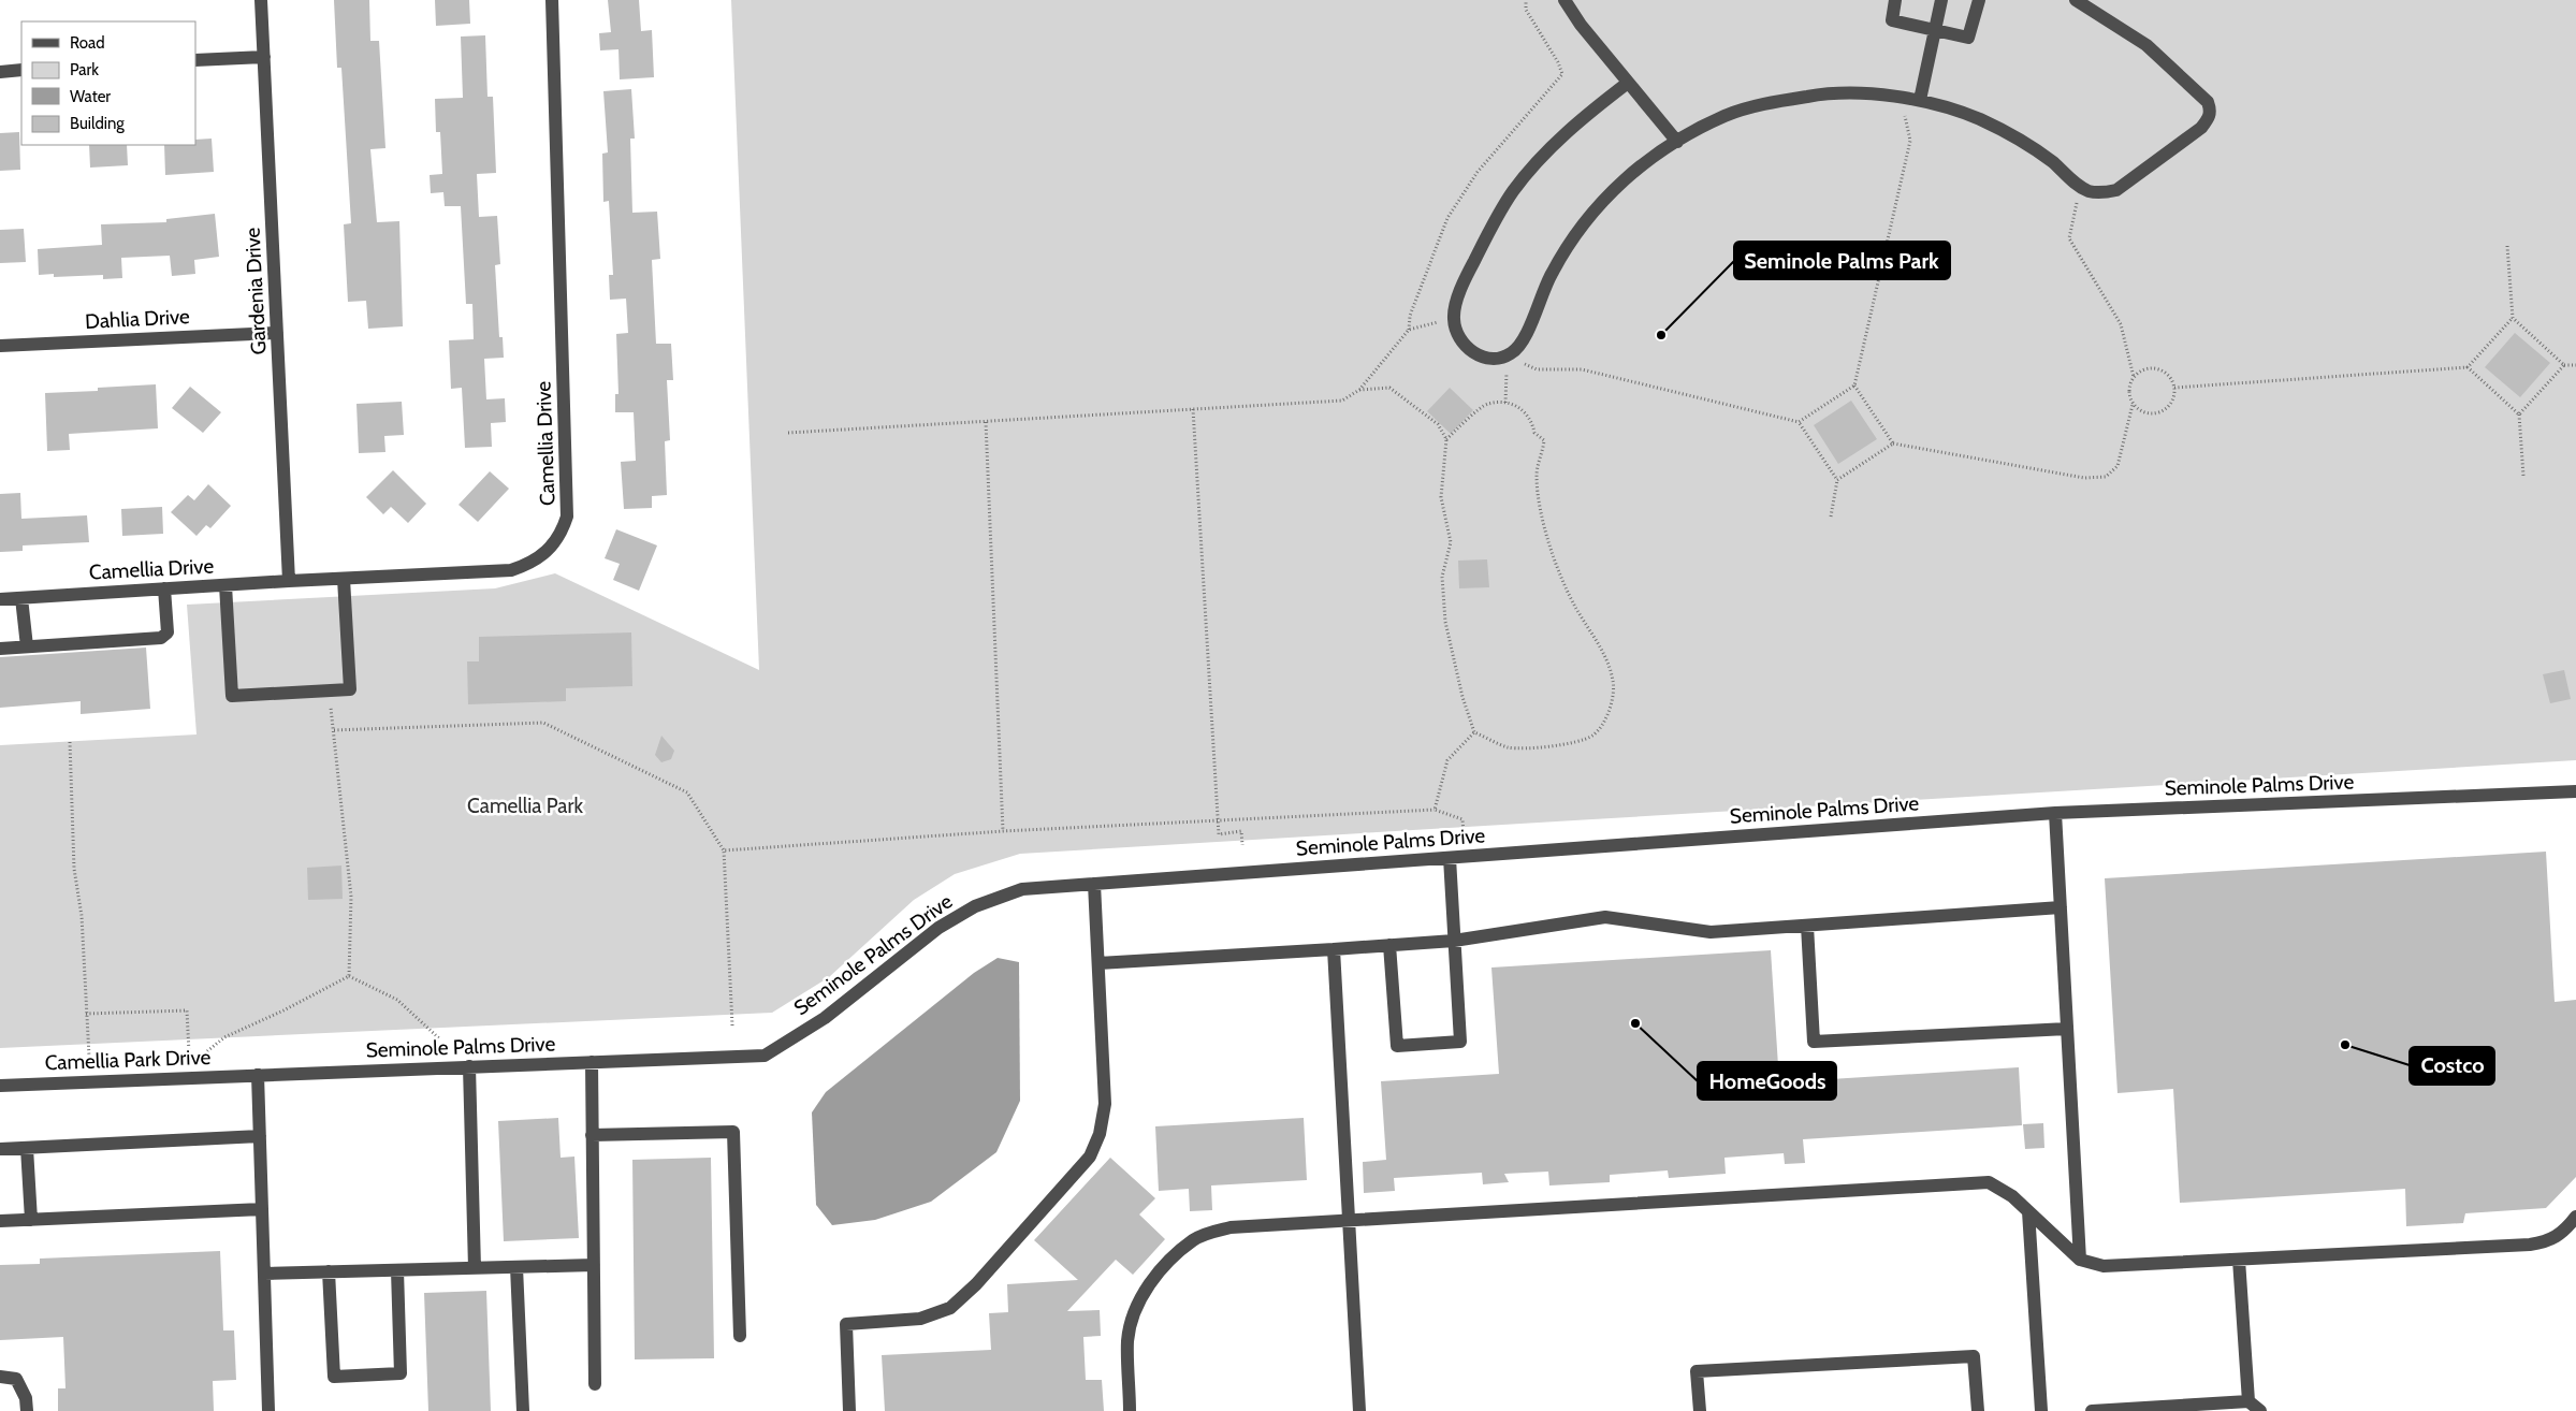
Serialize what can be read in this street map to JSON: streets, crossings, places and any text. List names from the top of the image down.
{
  "streets": {
    "street": [
      "Gardenia Drive",
      "Dahlia Drive",
      "Camellia Drive",
      "Seminole Palms Drive",
      "Camellia Park Drive"
    ]
  },
  "crossings": [
    ["Gardenia Drive", "Dahlia Drive"],
    ["Gardenia Drive", "Camellia Drive"],
    ["Seminole Palms Drive", "Camellia Park Drive"]
  ],
  "parks": ["Camellia Park"],
  "places": ["Seminole Palms Park", "HomeGoods", "Costco"],
  "legend": [
    "Road",
    "Park",
    "Water",
    "Building"
  ]
}
